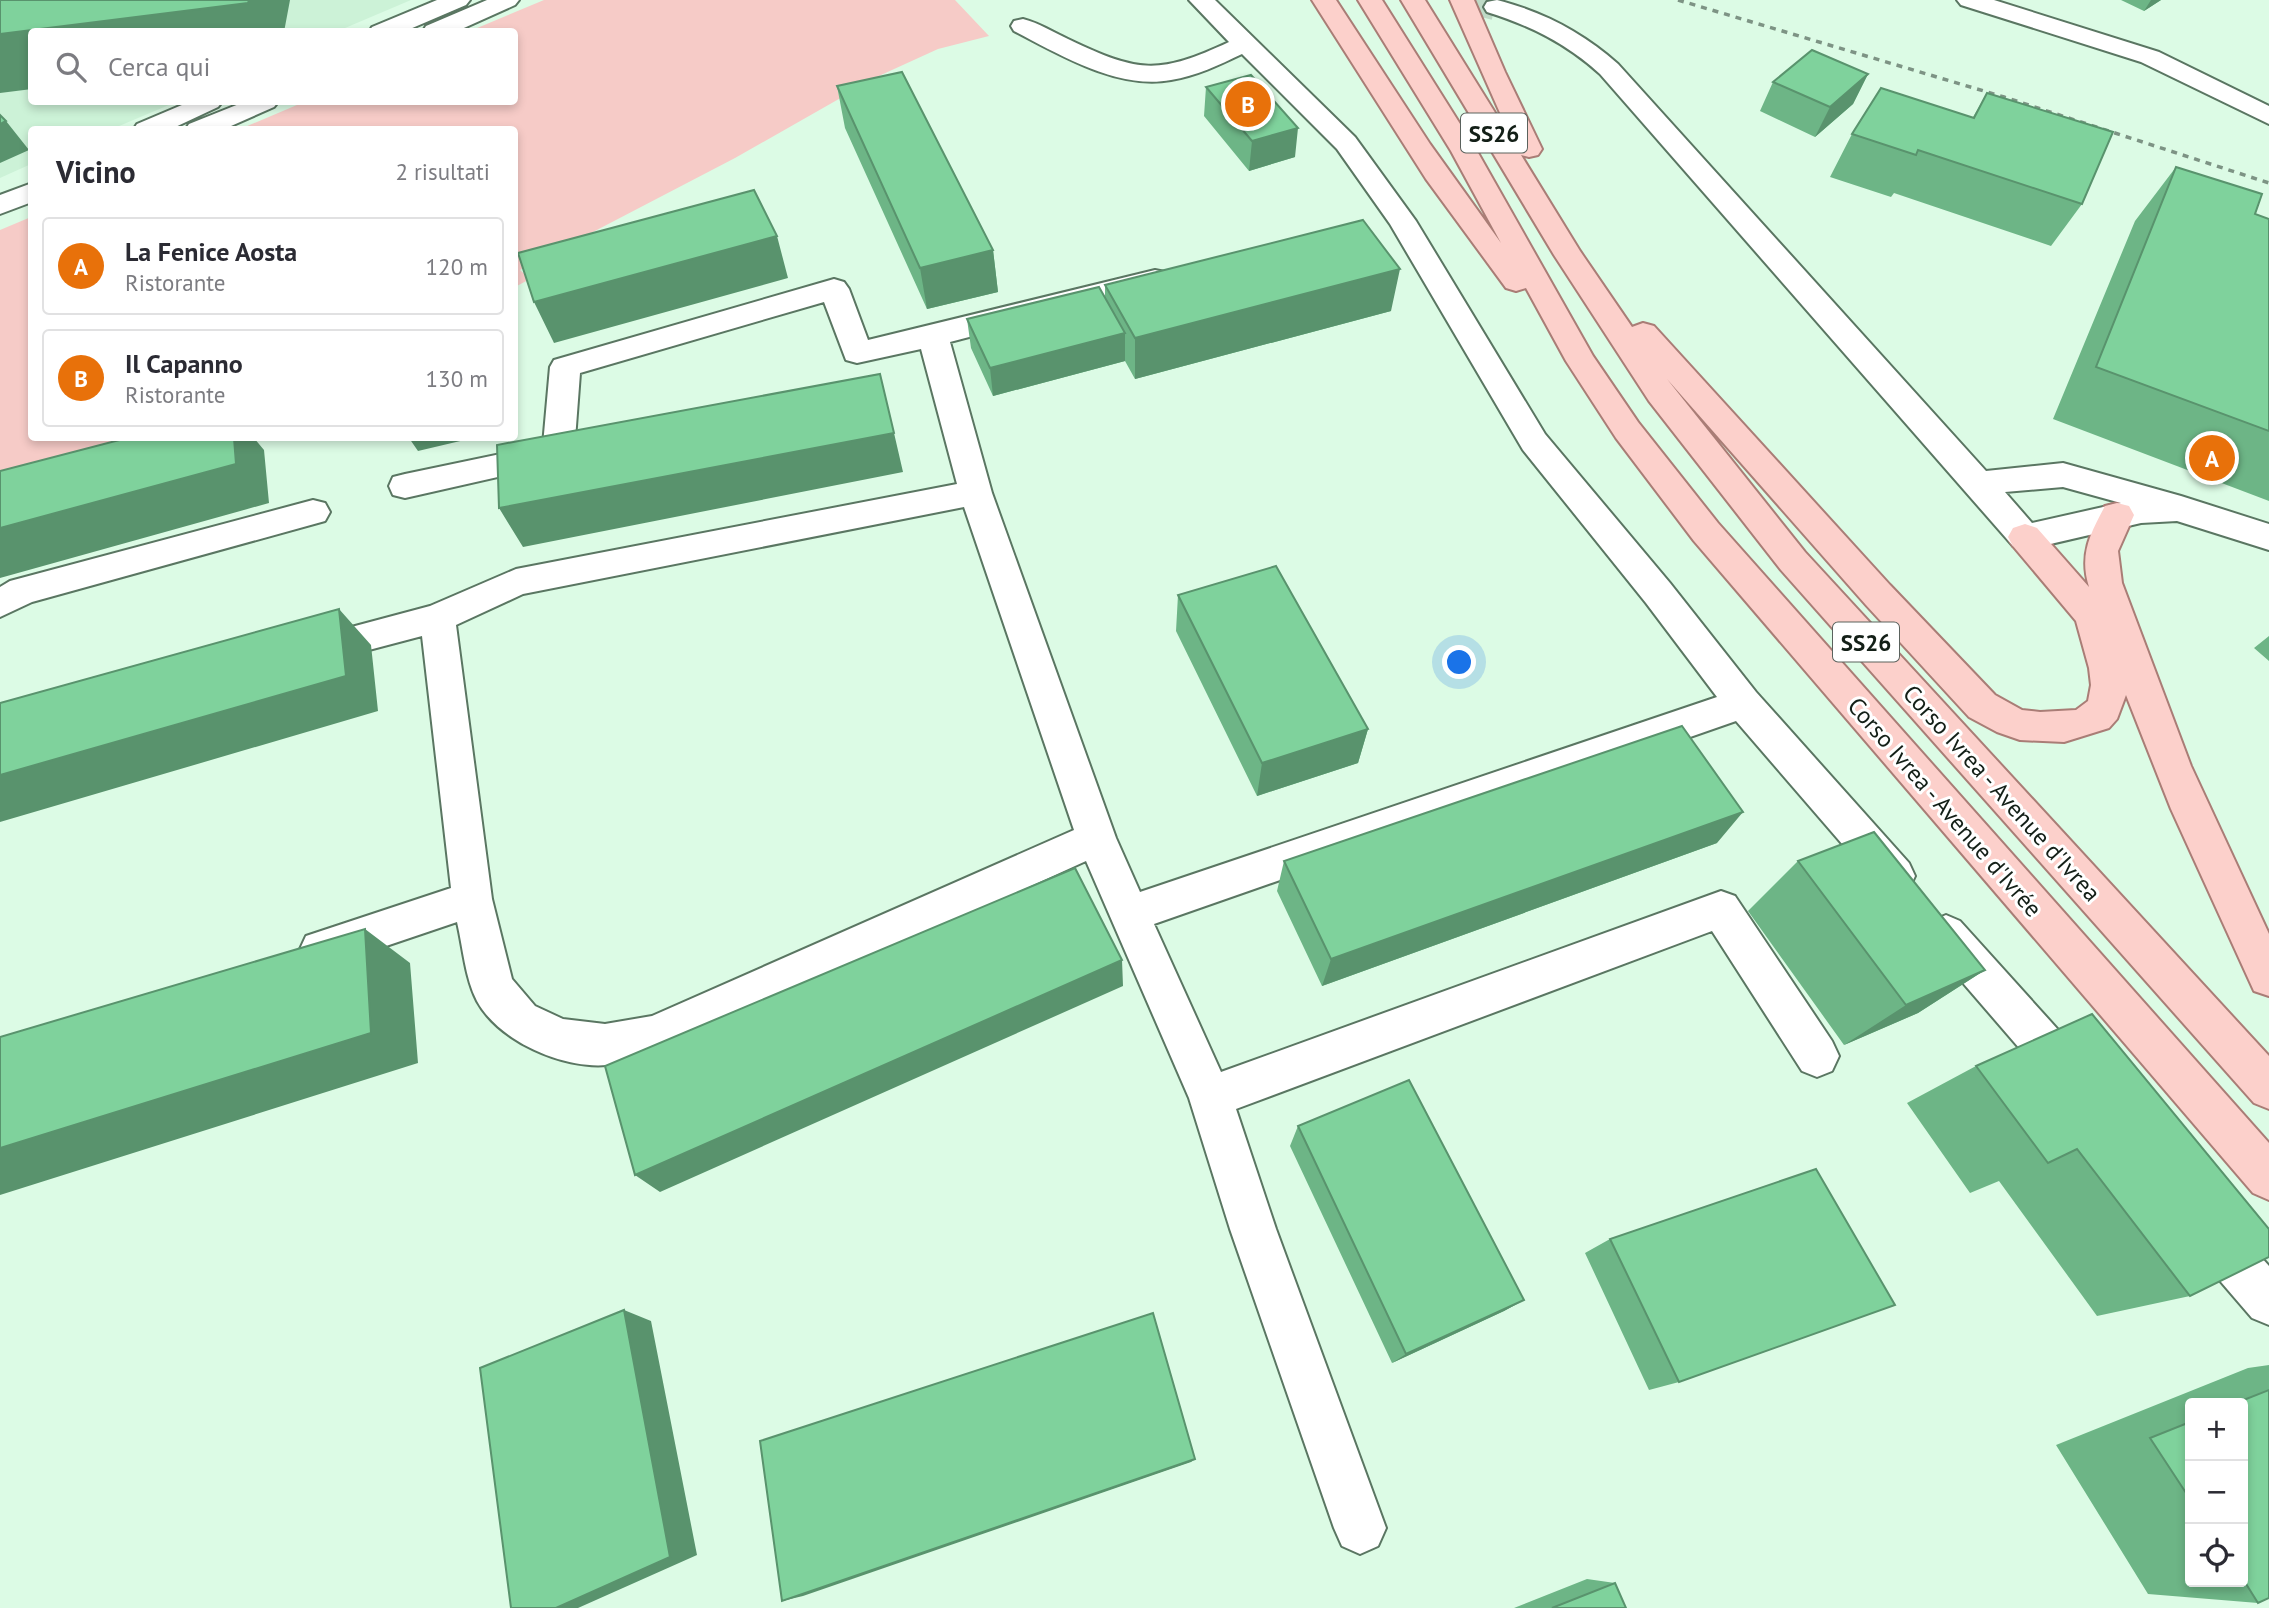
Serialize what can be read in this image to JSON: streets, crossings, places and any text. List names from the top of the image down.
{
  "streets": {
    "main road": ["SS26", "Corso Ivrea - Avenue d'Ivrea", "Corso Ivrea - Avenue d'Ivrée"]
  },
  "crossings": [
    ["SS26", "Corso Ivrea - Avenue d'Ivrea"]
  ],
  "page": {
    "search": "Cerca qui",
    "pins": ["B", "A"],
    "heading": ["Vicino", "2 risultati"],
    "list": [
      {
        "mark": "A",
        "name": "La Fenice Aosta",
        "note": "Ristorante",
        "value": "120 m"
      },
      {
        "mark": "B",
        "name": "Il Capanno",
        "note": "Ristorante",
        "value": "130 m"
      }
    ],
    "map_buttons": ["+", "−"]
  }
}
